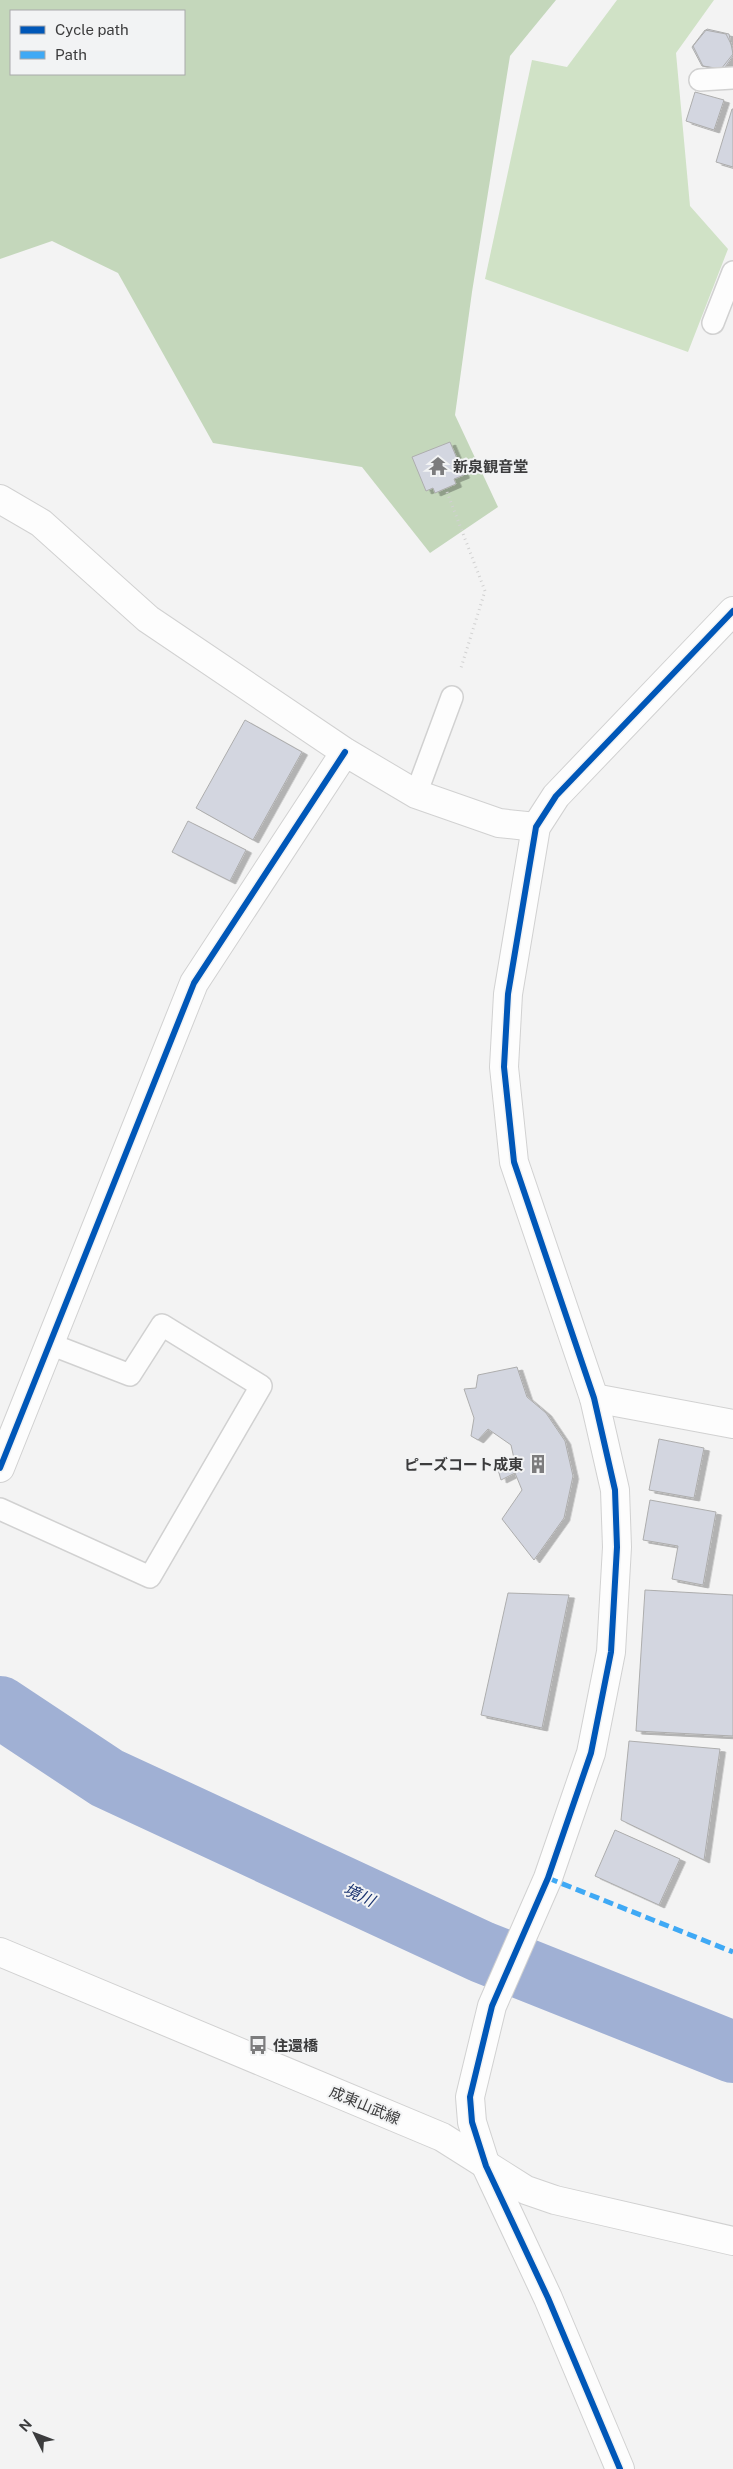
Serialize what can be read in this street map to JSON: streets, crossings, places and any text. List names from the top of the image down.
{
  "streets": {
    "street": ["成東山武線"]
  },
  "water": ["境川"],
  "places": {
    "temple": ["新泉観音堂"],
    "building": ["ピーズコート成東"],
    "bus stop": ["住還橋"]
  },
  "legend": ["Cycle path", "Path"],
  "north": "top left"
}
